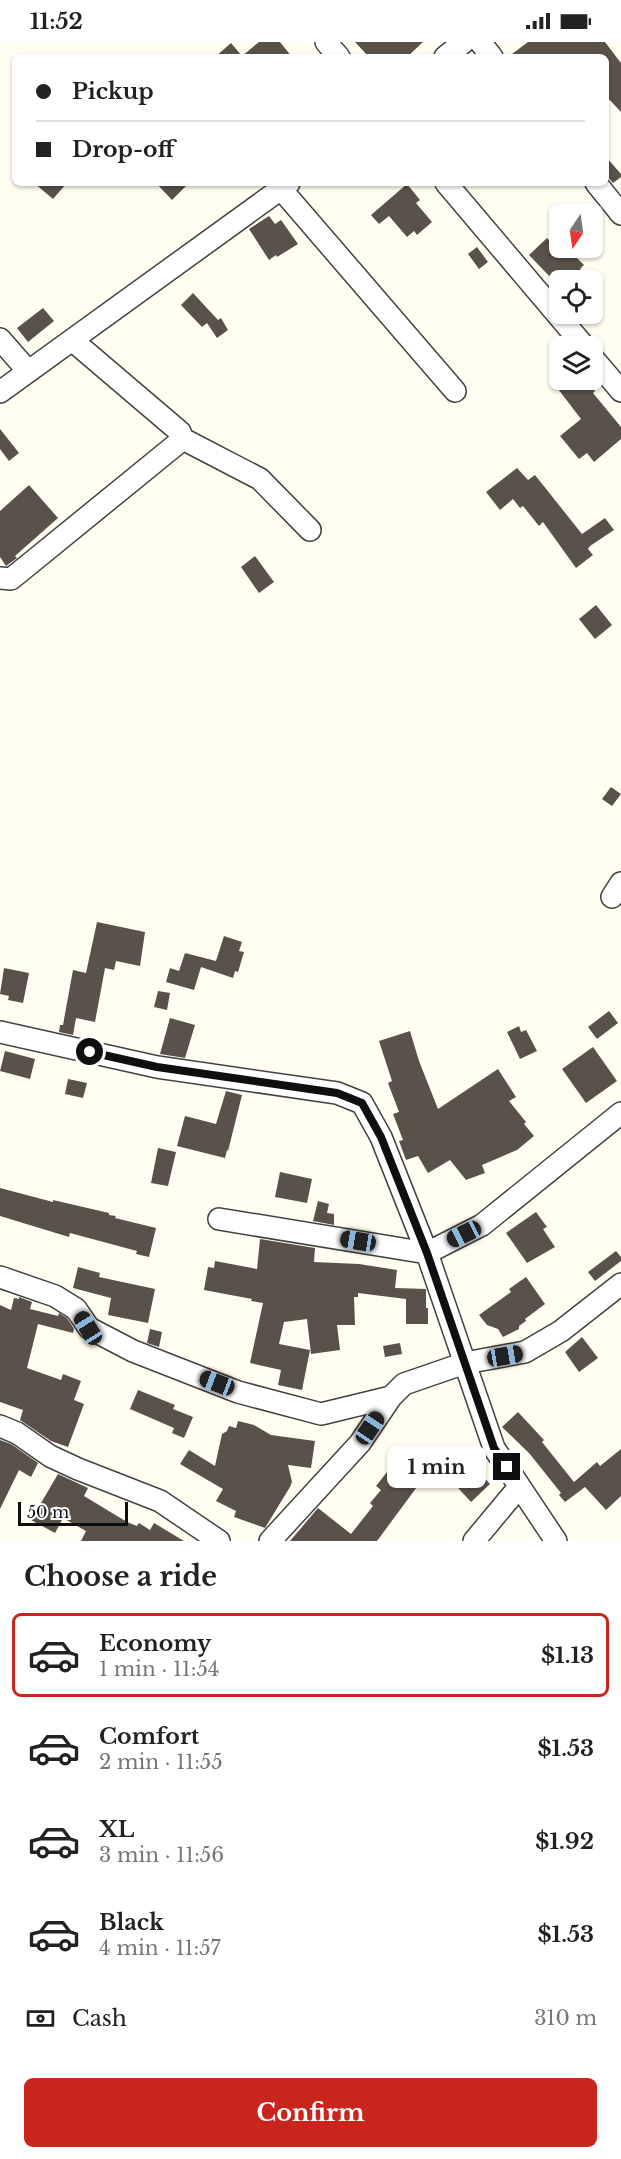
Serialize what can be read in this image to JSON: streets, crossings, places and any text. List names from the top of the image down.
{
  "scale_bar": "50 m",
  "north": "bottom",
  "page": {
    "status": "11:52",
    "banner": ["Pickup", "Drop-off"],
    "bubble": "1 min",
    "scale": "50 m",
    "heading": "Choose a ride",
    "list": [
      {
        "name": "Economy",
        "note": "1 min · 11:54",
        "value": "$1.13"
      },
      {
        "name": "Comfort",
        "note": "2 min · 11:55",
        "value": "$1.53"
      },
      {
        "name": "XL",
        "note": "3 min · 11:56",
        "value": "$1.92"
      },
      {
        "name": "Black",
        "note": "4 min · 11:57",
        "value": "$1.53"
      }
    ],
    "pay": ["Cash", "310 m"],
    "buttons": "Confirm"
  }
}
